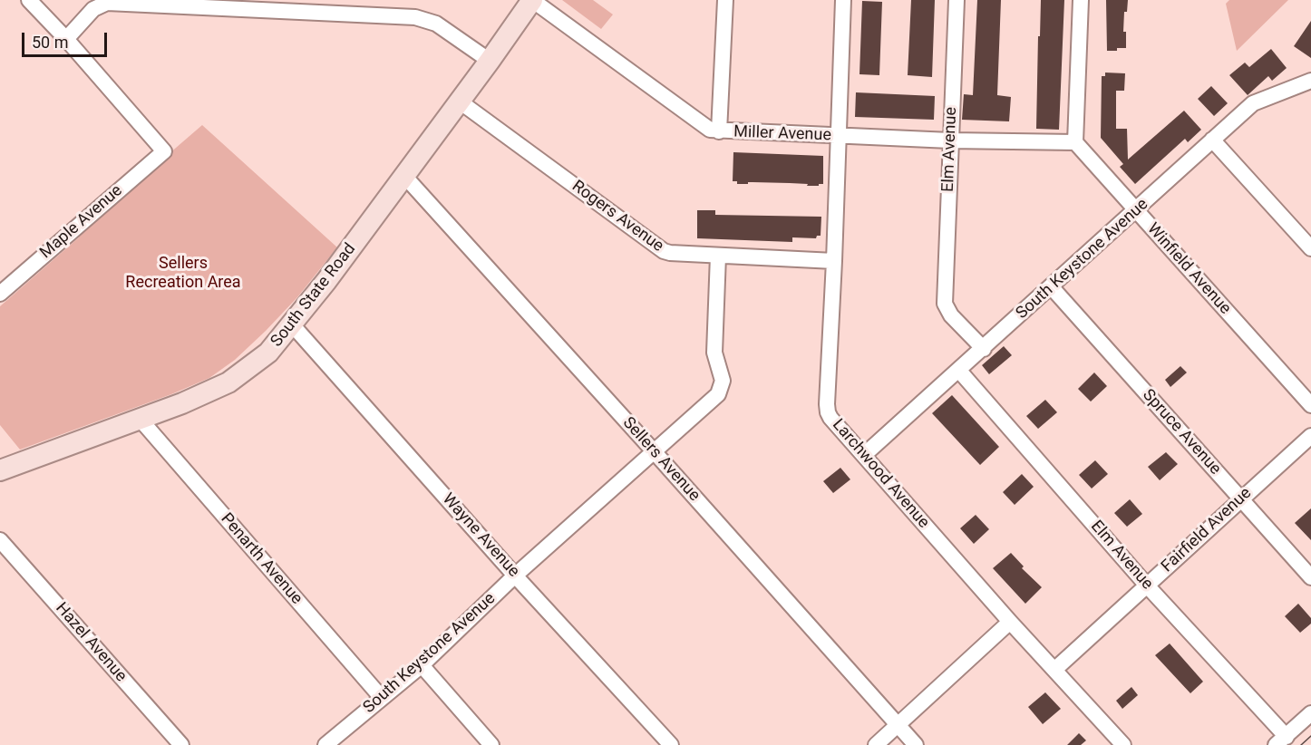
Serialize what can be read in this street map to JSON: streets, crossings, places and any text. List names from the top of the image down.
{
  "streets": {
    "main road": ["South State Road"],
    "street": [
      "Miller Avenue",
      "Elm Avenue",
      "Rogers Avenue",
      "Maple Avenue",
      "South Keystone Avenue",
      "Winfield Avenue",
      "Spruce Avenue",
      "Sellers Avenue",
      "Larchwood Avenue",
      "Fairfield Avenue",
      "Wayne Avenue",
      "Penarth Avenue",
      "Hazel Avenue"
    ]
  },
  "crossings": [
    ["Miller Avenue", "Elm Avenue"],
    ["Miller Avenue", "Winfield Avenue"],
    ["Miller Avenue", "South State Road"],
    ["Miller Avenue", "Larchwood Avenue"],
    ["Elm Avenue", "South Keystone Avenue"],
    ["Elm Avenue", "Fairfield Avenue"],
    ["Rogers Avenue", "South Keystone Avenue"],
    ["Rogers Avenue", "South State Road"],
    ["Rogers Avenue", "Larchwood Avenue"],
    ["South Keystone Avenue", "Winfield Avenue"],
    ["South Keystone Avenue", "Spruce Avenue"],
    ["South Keystone Avenue", "Sellers Avenue"],
    ["South Keystone Avenue", "Larchwood Avenue"],
    ["South Keystone Avenue", "Wayne Avenue"],
    ["South Keystone Avenue", "Penarth Avenue"],
    ["South State Road", "Sellers Avenue"],
    ["South State Road", "Wayne Avenue"],
    ["South State Road", "Penarth Avenue"],
    ["Spruce Avenue", "Fairfield Avenue"],
    ["Larchwood Avenue", "Fairfield Avenue"]
  ],
  "parks": ["Sellers Recreation Area"],
  "scale_bar": "50 m"
}
